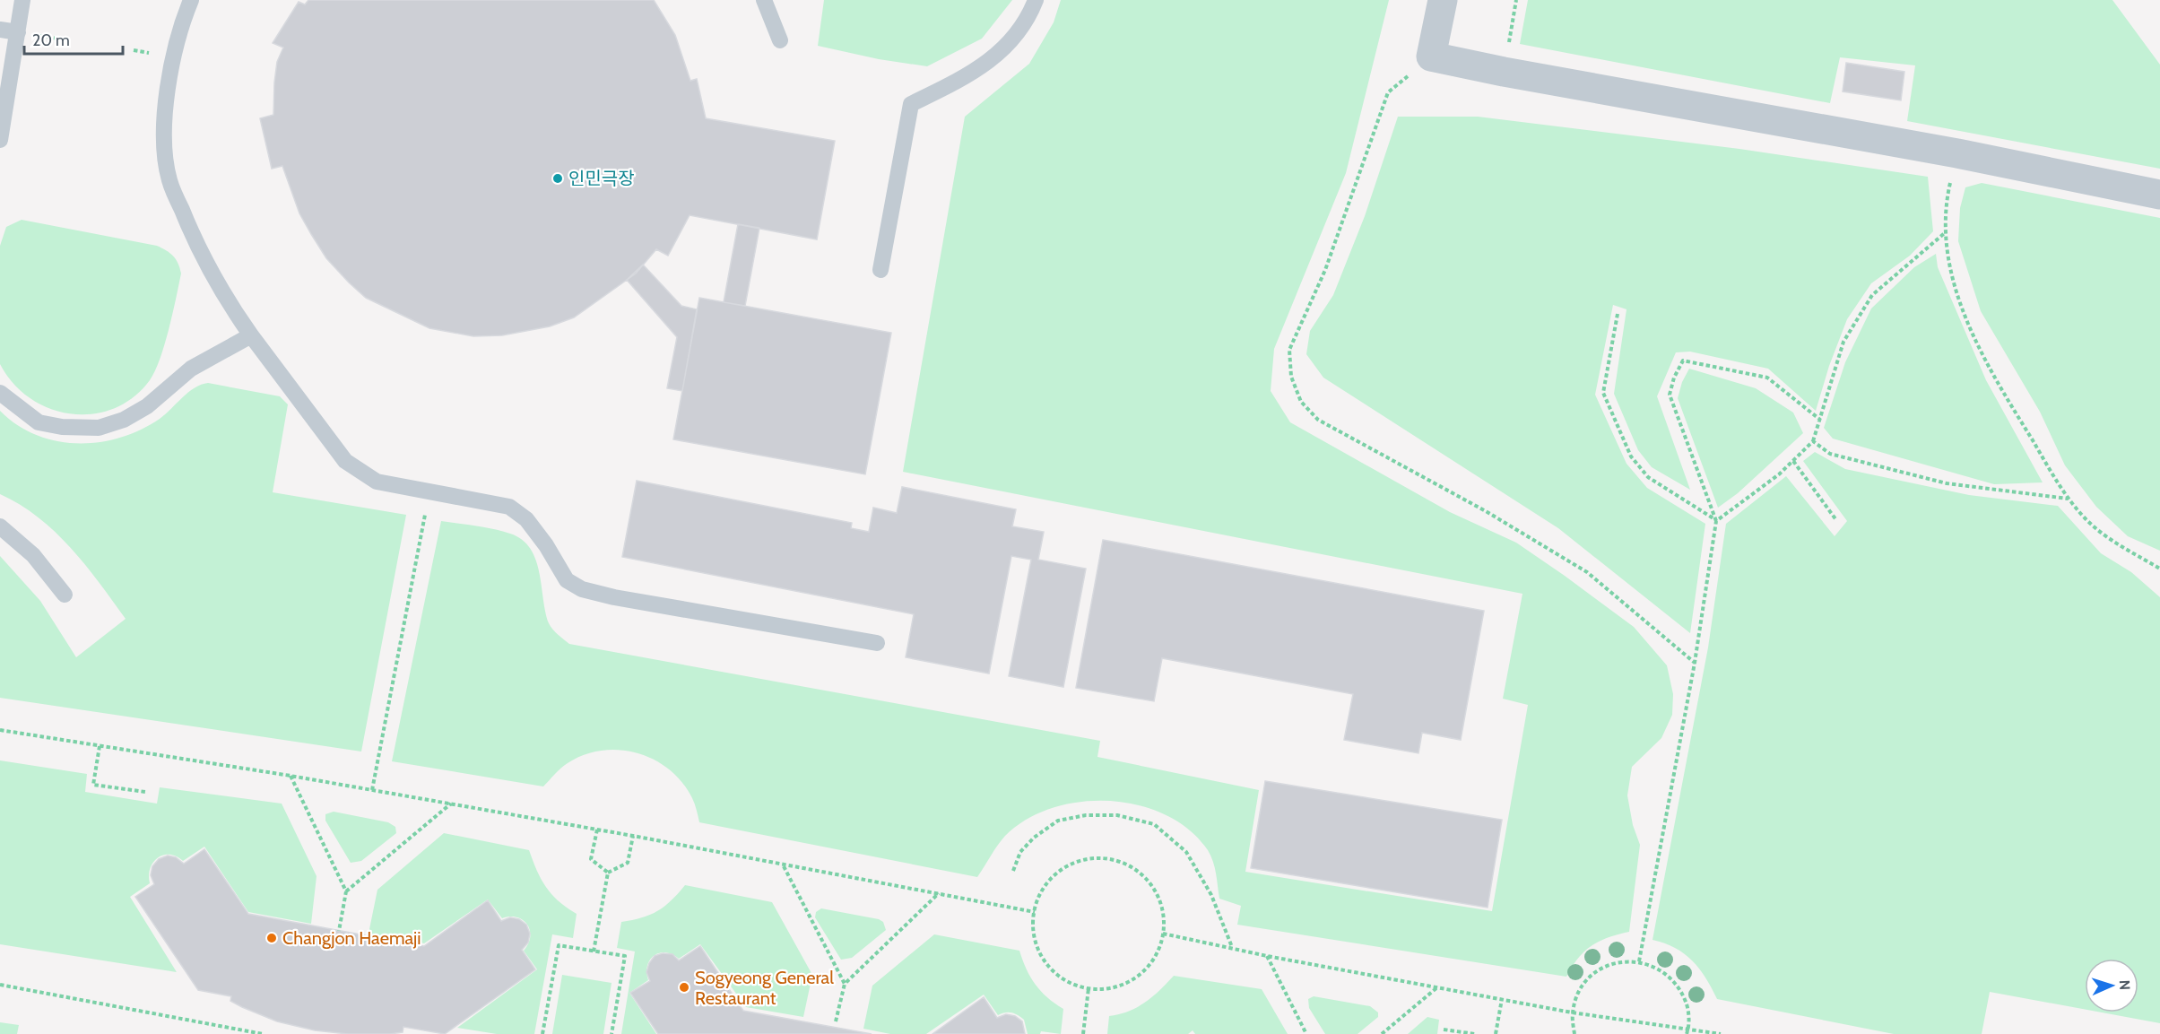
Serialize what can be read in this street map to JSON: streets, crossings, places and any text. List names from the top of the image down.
{
  "places": ["인민극장", "Changjon Haemaji", "Sogyeong General Restaurant"],
  "scale_bar": "20 m",
  "north": "right"
}
